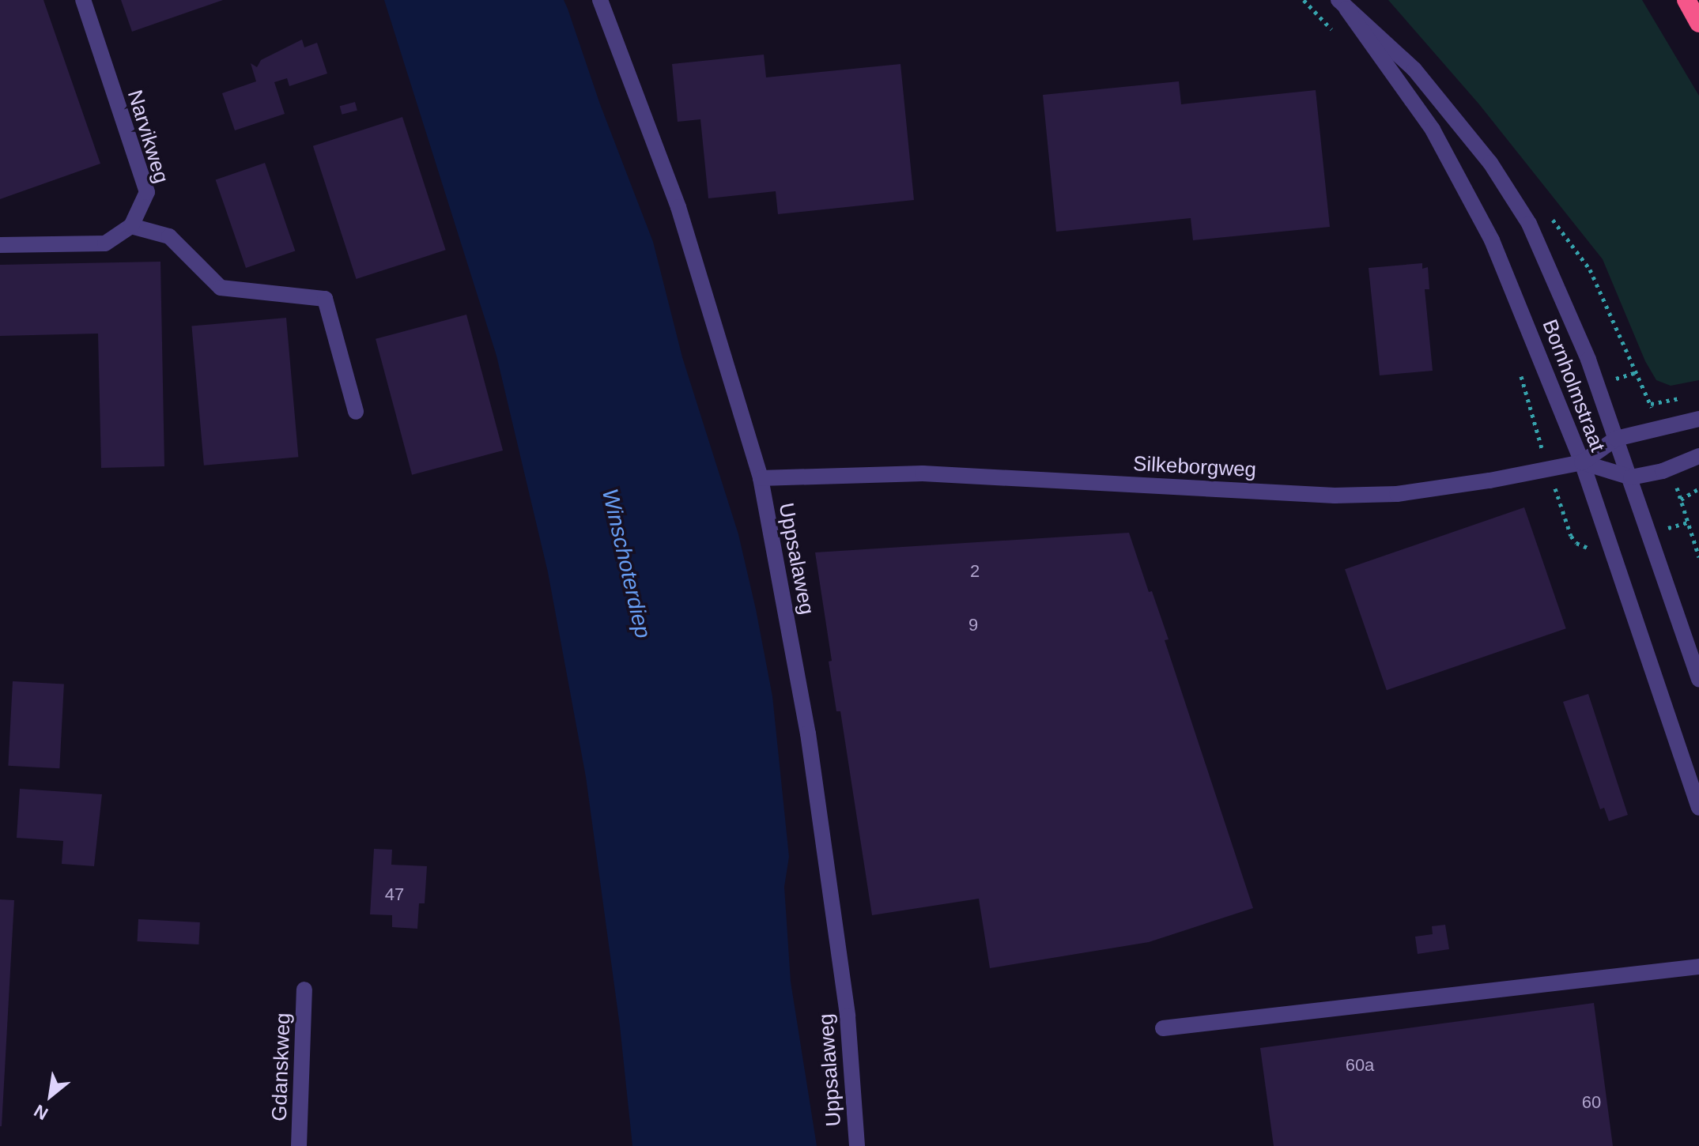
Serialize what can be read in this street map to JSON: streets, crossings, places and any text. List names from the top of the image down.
{
  "streets": {
    "street": [
      "Narvikweg",
      "Bornholmstraat",
      "Silkeborgweg",
      "Uppsalaweg",
      "Gdanskweg"
    ]
  },
  "crossings": [
    ["Bornholmstraat", "Silkeborgweg"],
    ["Silkeborgweg", "Uppsalaweg"]
  ],
  "water": ["Winschoterdiep"],
  "house_numbers": [
    "2",
    "9",
    "47",
    "60a",
    "60"
  ],
  "north": "bottom left"
}
